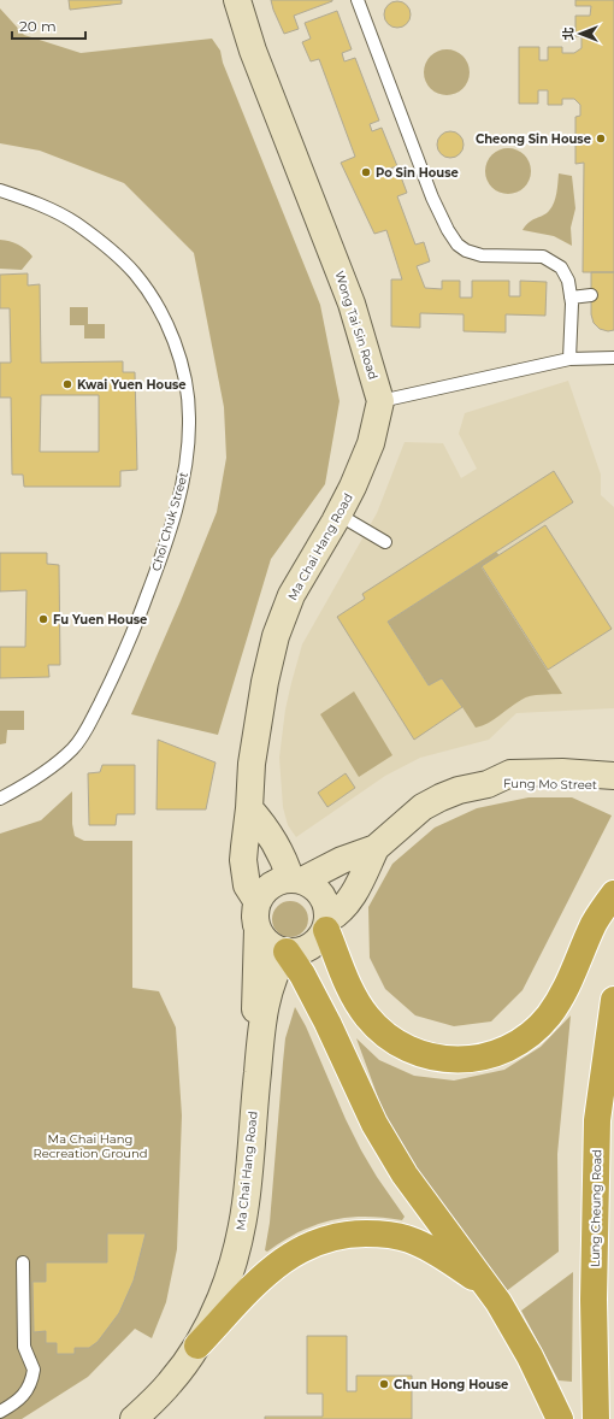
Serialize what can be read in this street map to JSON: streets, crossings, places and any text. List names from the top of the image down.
{
  "streets": {
    "highway": ["Lung Cheung Road"],
    "main road": ["Wong Tai Sin Road", "Ma Chai Hang Road", "Fung Mo Street"],
    "lane": ["Choi Chuk Street"]
  },
  "crossings": [
    ["Wong Tai Sin Road", "Ma Chai Hang Road"],
    ["Ma Chai Hang Road", "Fung Mo Street"]
  ],
  "parks": ["Ma Chai Hang Recreation Ground"],
  "places": [
    "Cheong Sin House",
    "Po Sin House",
    "Kwai Yuen House",
    "Fu Yuen House",
    "Chun Hong House"
  ],
  "scale_bar": "20 m",
  "north": "left"
}
